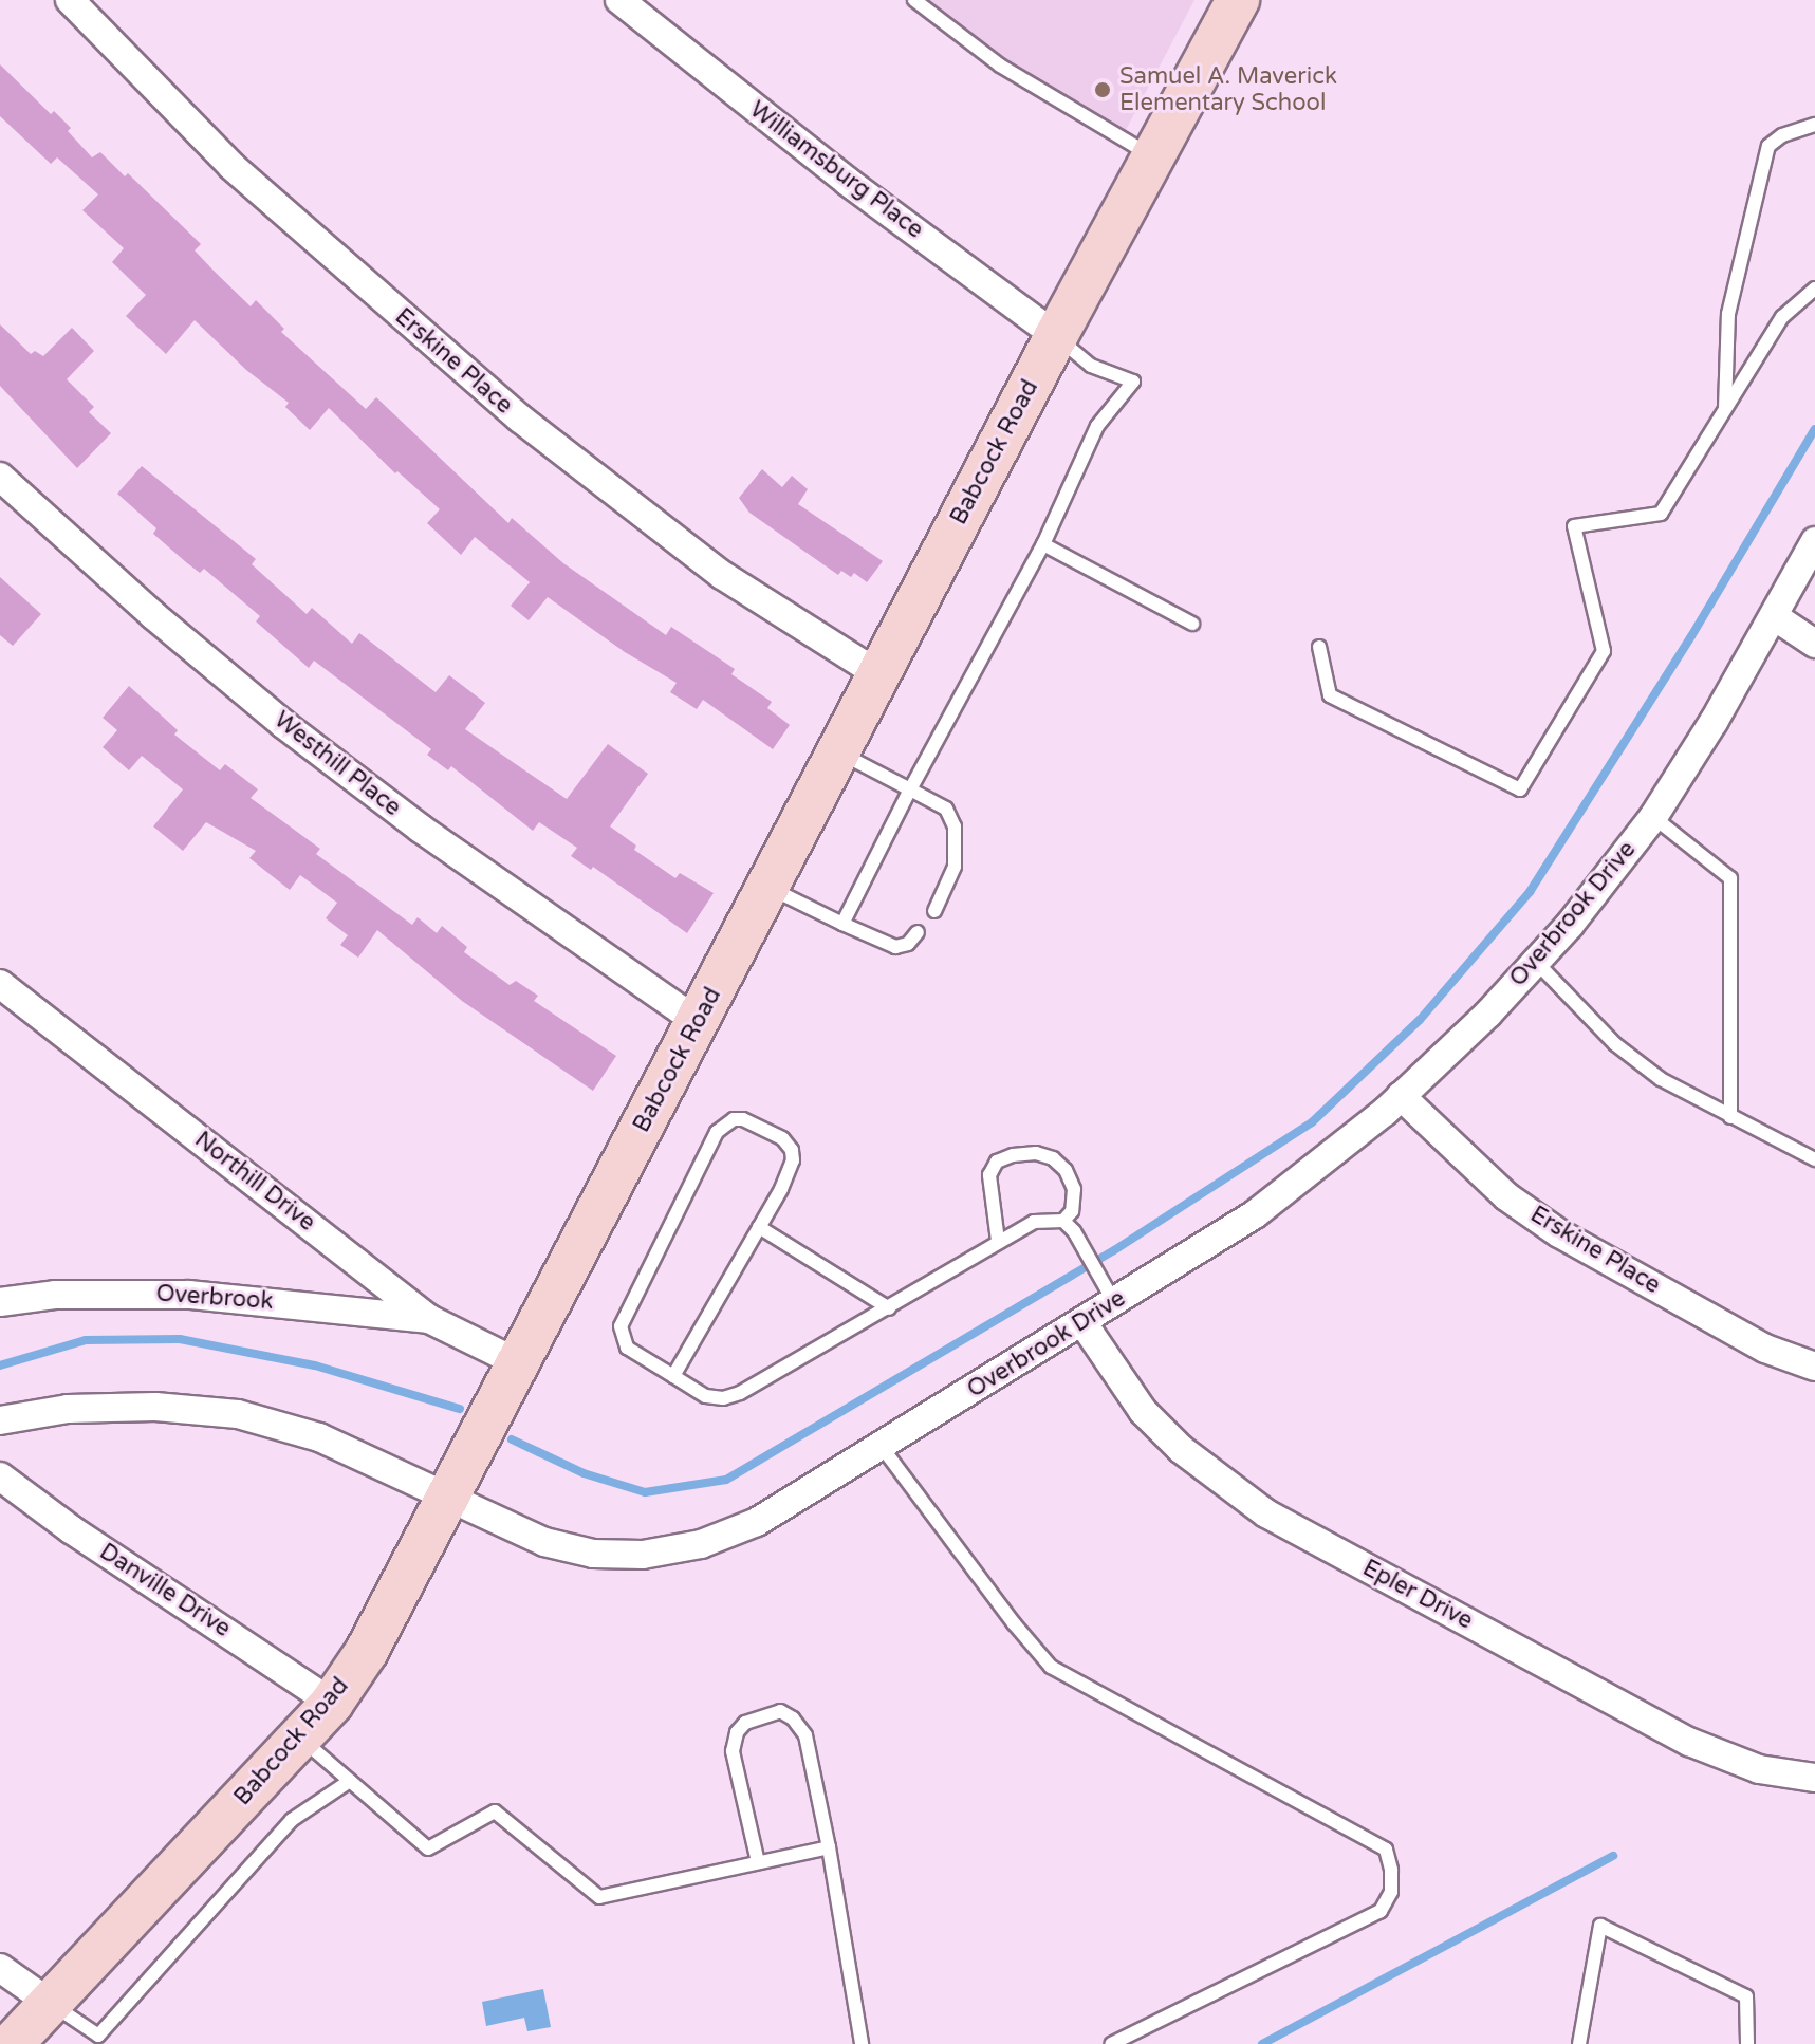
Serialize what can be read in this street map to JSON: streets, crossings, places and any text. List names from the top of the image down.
{
  "streets": {
    "main road": ["Babcock Road"],
    "street": [
      "Williamsburg Place",
      "Erskine Place",
      "Westhill Place",
      "Overbrook Drive",
      "Northill Drive",
      "Overbrook",
      "Danville Drive",
      "Epler Drive"
    ]
  },
  "crossings": [
    ["Williamsburg Place", "Babcock Road"],
    ["Erskine Place", "Babcock Road"],
    ["Erskine Place", "Overbrook Drive"],
    ["Babcock Road", "Westhill Place"],
    ["Babcock Road", "Overbrook Drive"],
    ["Babcock Road", "Northill Drive"],
    ["Babcock Road", "Danville Drive"],
    ["Overbrook Drive", "Epler Drive"],
    ["Northill Drive", "Overbrook"]
  ],
  "places": ["Samuel A. Maverick Elementary School"]
}
